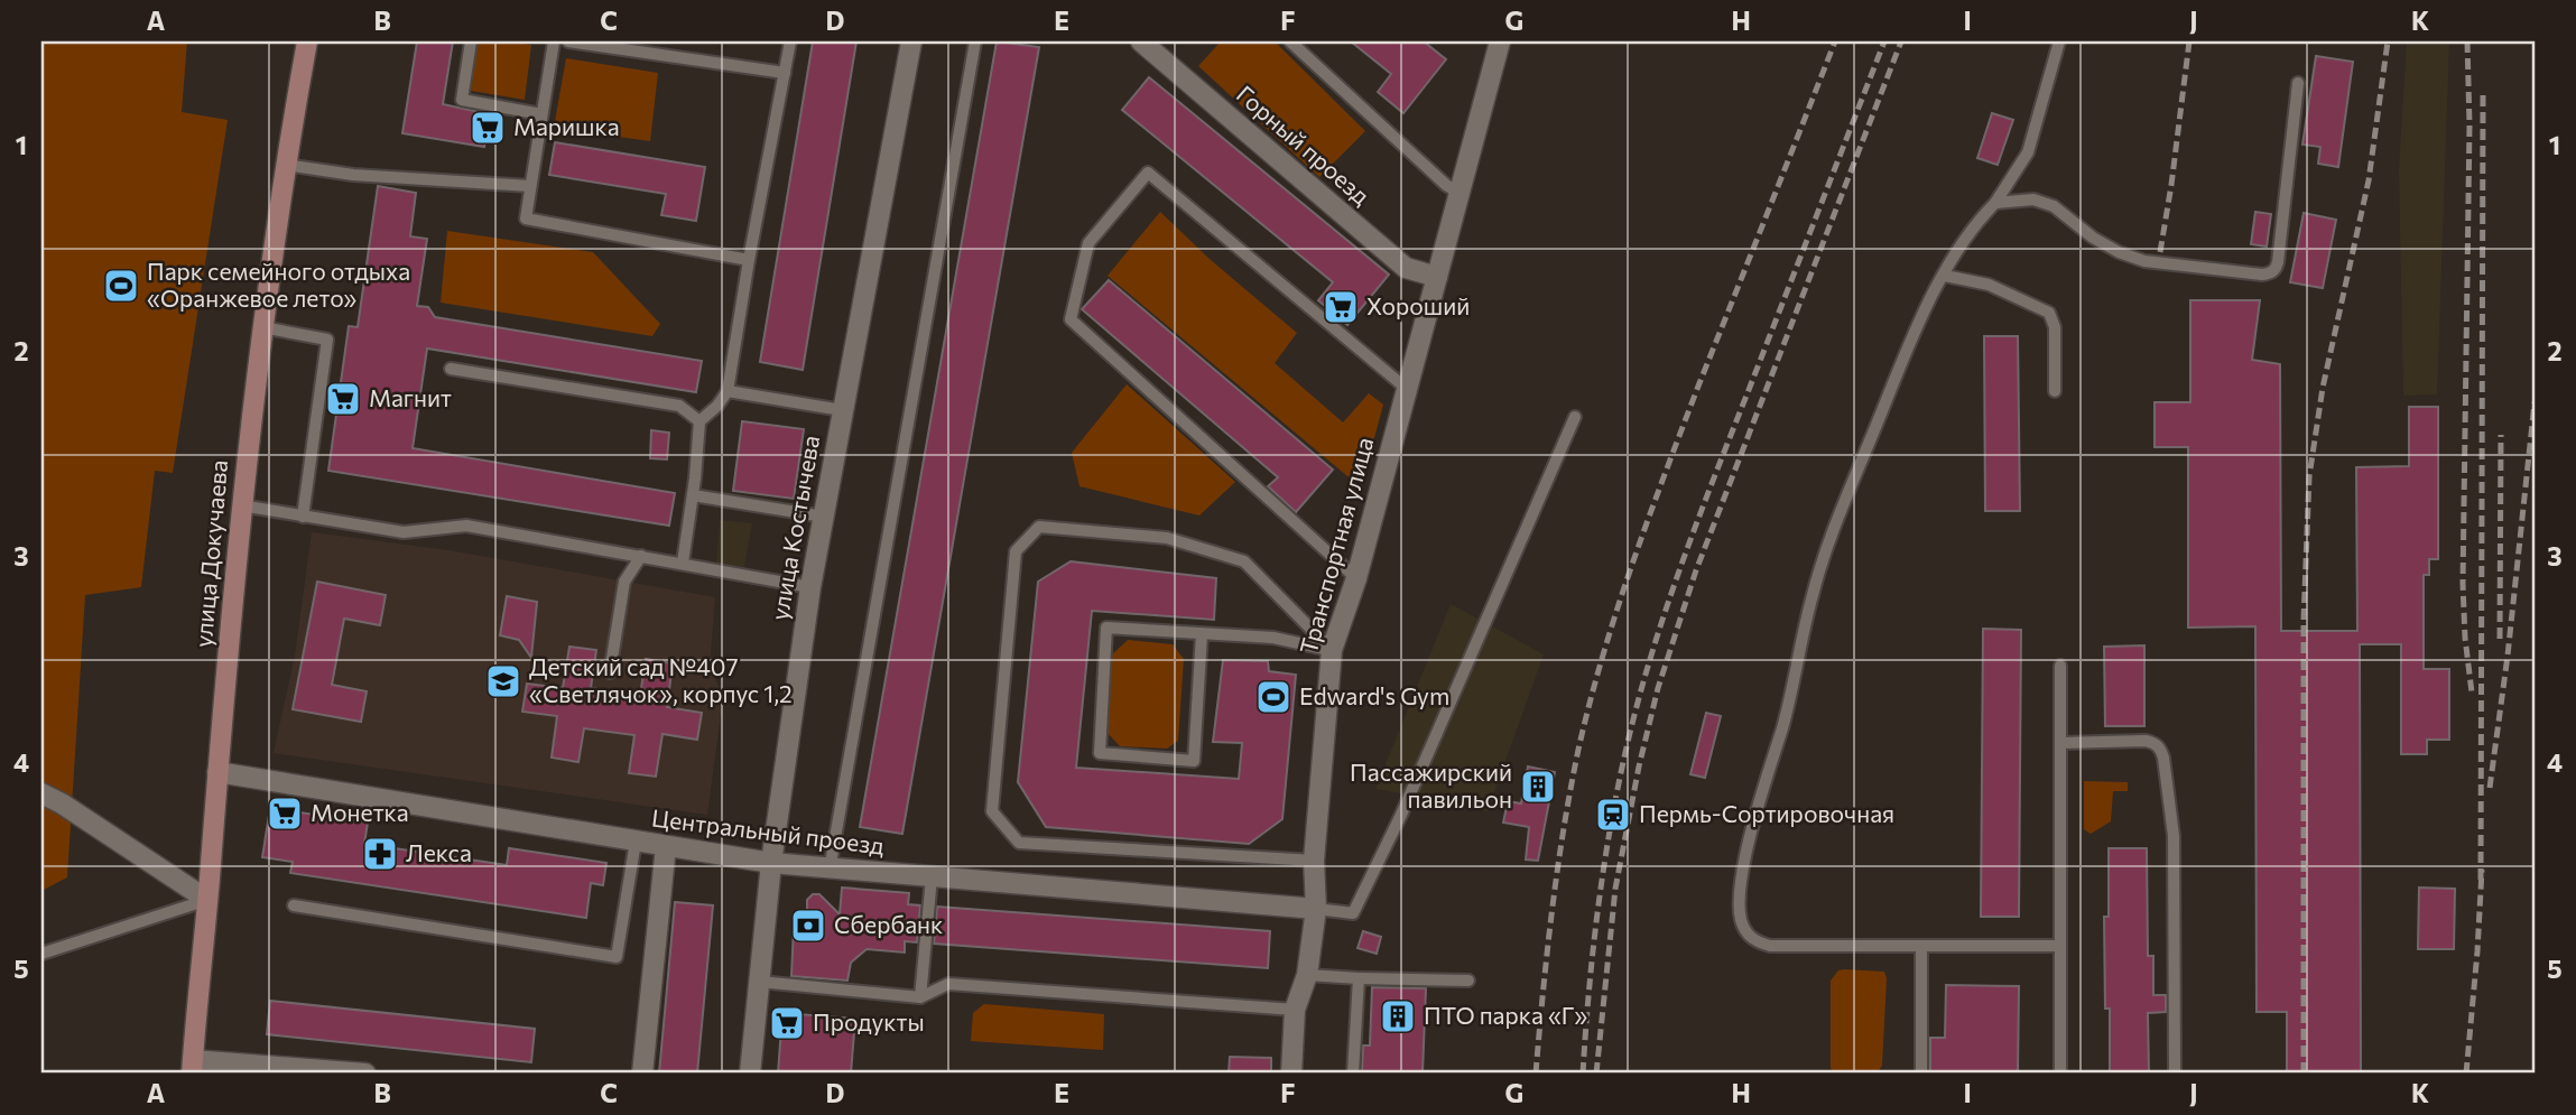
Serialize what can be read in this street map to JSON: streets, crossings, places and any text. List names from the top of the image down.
{
  "streets": {
    "main road": ["улица Докучаева"],
    "street": [
      "Горный проезд",
      "улица Костычева",
      "Транспортная улица",
      "Центральный проезд"
    ]
  },
  "crossings": [
    ["Горный проезд", "Транспортная улица"],
    ["улица Костычева", "Центральный проезд"],
    ["Транспортная улица", "Центральный проезд"],
    ["улица Докучаева", "Центральный проезд"]
  ],
  "places": {
    "supermarket": [
      "Маришка",
      "Хороший",
      "Магнит",
      "Монетка",
      "Продукты"
    ],
    "sports": ["Парк семейного отдыха «Оранжевое лето»", "Edward's Gym"],
    "school or university": ["Детский сад №407 «Светлячок», корпус 1,2"],
    "building": ["Пассажирский павильон", "ПТО парка «Г»"],
    "station": ["Пермь-Сортировочная"],
    "pharmacy": ["Лекса"],
    "bank": ["Сбербанк"]
  },
  "grid": {
    "columns": [
      "A",
      "B",
      "C",
      "D",
      "E",
      "F",
      "G",
      "H",
      "I",
      "J",
      "K"
    ],
    "rows": [
      "1",
      "2",
      "3",
      "4",
      "5"
    ]
  }
}
